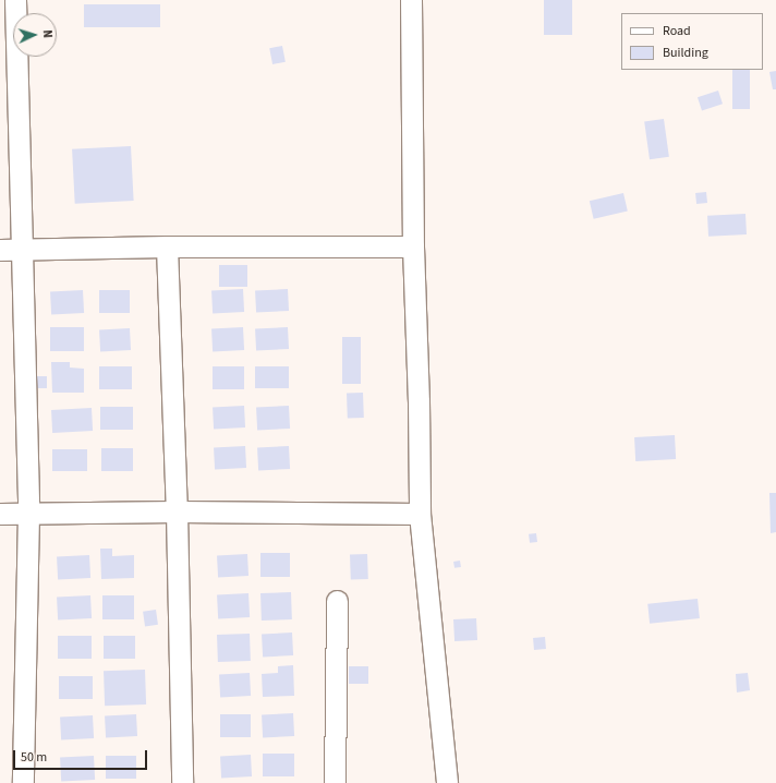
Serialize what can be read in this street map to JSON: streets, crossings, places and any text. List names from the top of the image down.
{
  "legend": ["Road", "Building"],
  "scale_bar": "50 m",
  "north": "right"
}
